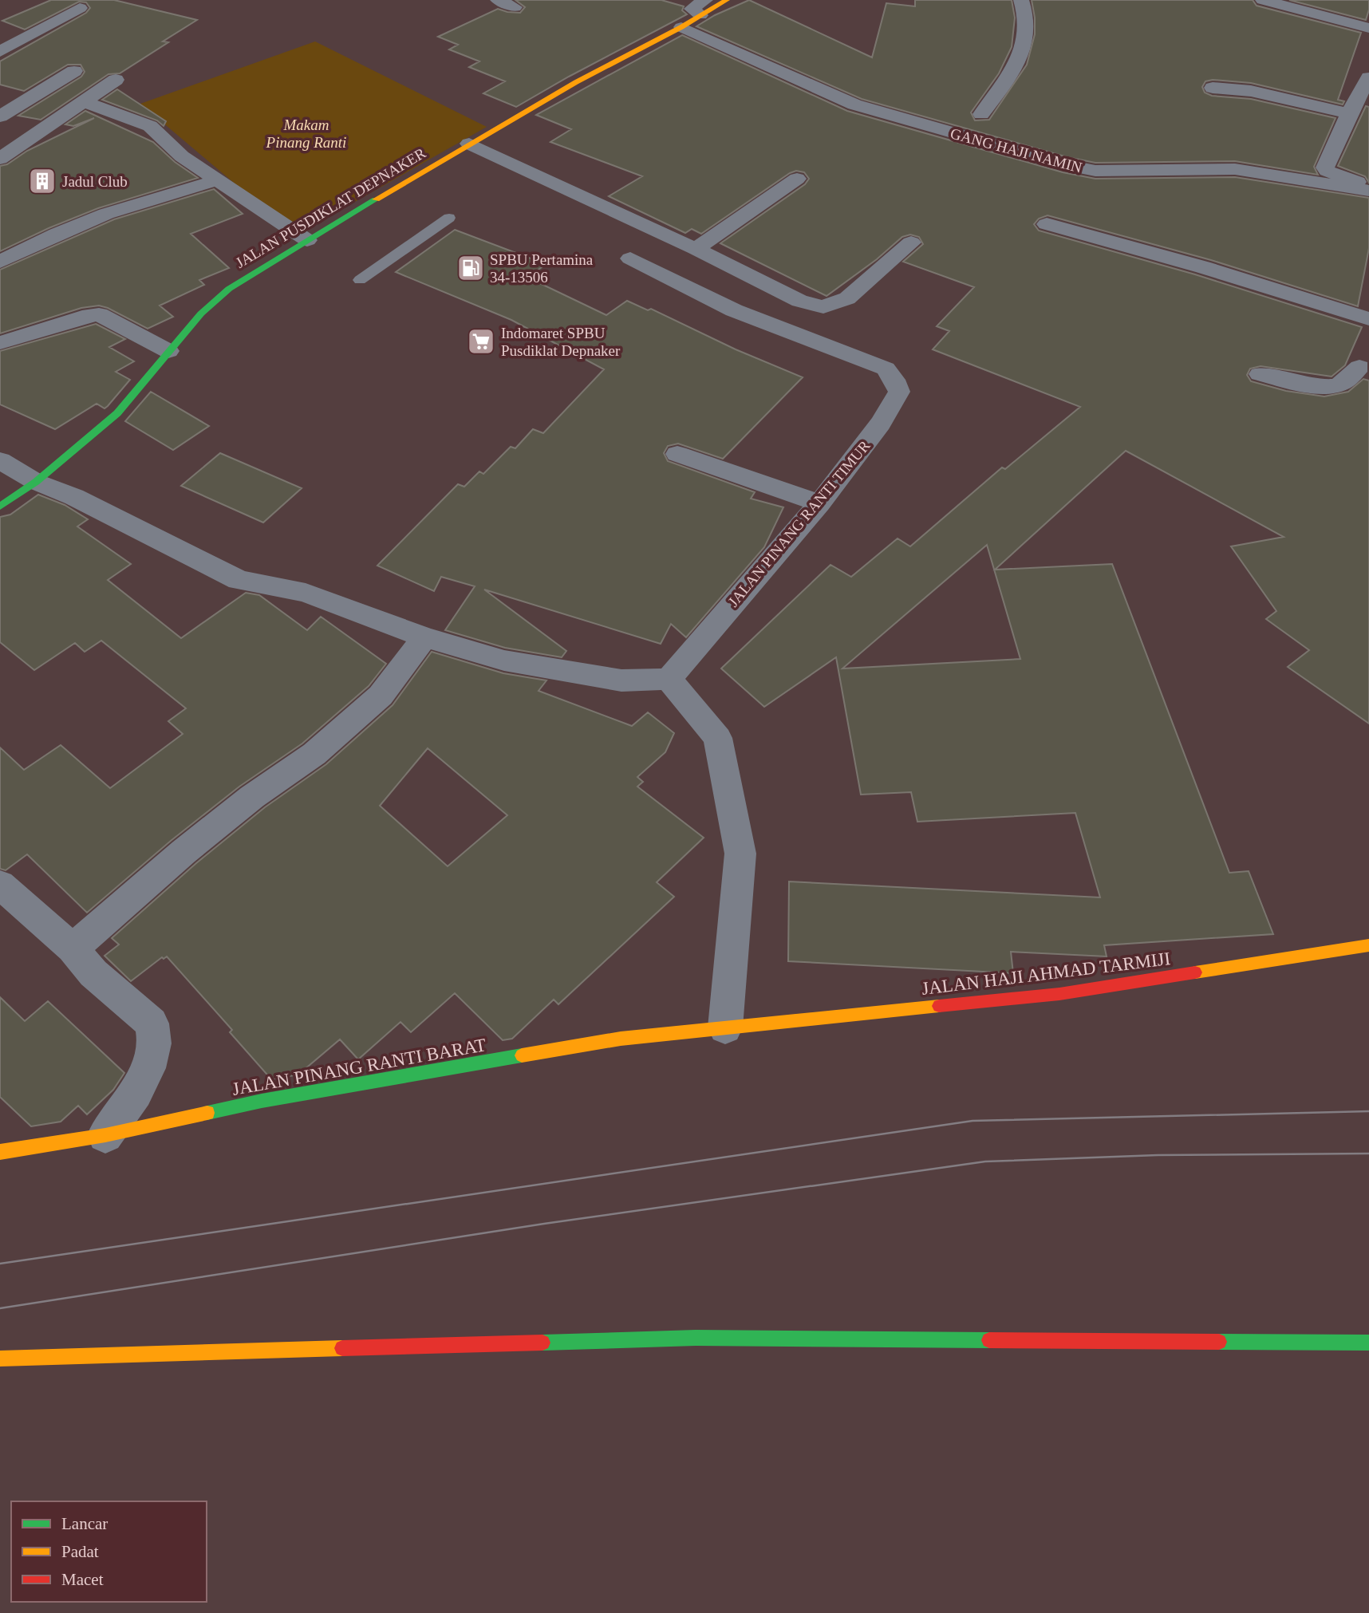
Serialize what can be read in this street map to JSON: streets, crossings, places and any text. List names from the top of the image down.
{
  "streets": {
    "main road": ["JALAN PUSDIKLAT DEPNAKER", "JALAN HAJI AHMAD TARMIJI", "JALAN PINANG RANTI BARAT"],
    "street": ["GANG HAJI NAMIN", "JALAN PINANG RANTI TIMUR"]
  },
  "crossings": [
    ["GANG HAJI NAMIN", "JALAN PUSDIKLAT DEPNAKER"],
    ["JALAN HAJI AHMAD TARMIJI", "JALAN PINANG RANTI BARAT"]
  ],
  "parks": ["Makam Pinang Ranti"],
  "places": {
    "building": ["Jadul Club"],
    "fuel station": ["SPBU Pertamina 34-13506"],
    "supermarket": ["Indomaret SPBU Pusdiklat Depnaker"]
  },
  "legend": ["Lancar", "Padat", "Macet"]
}
